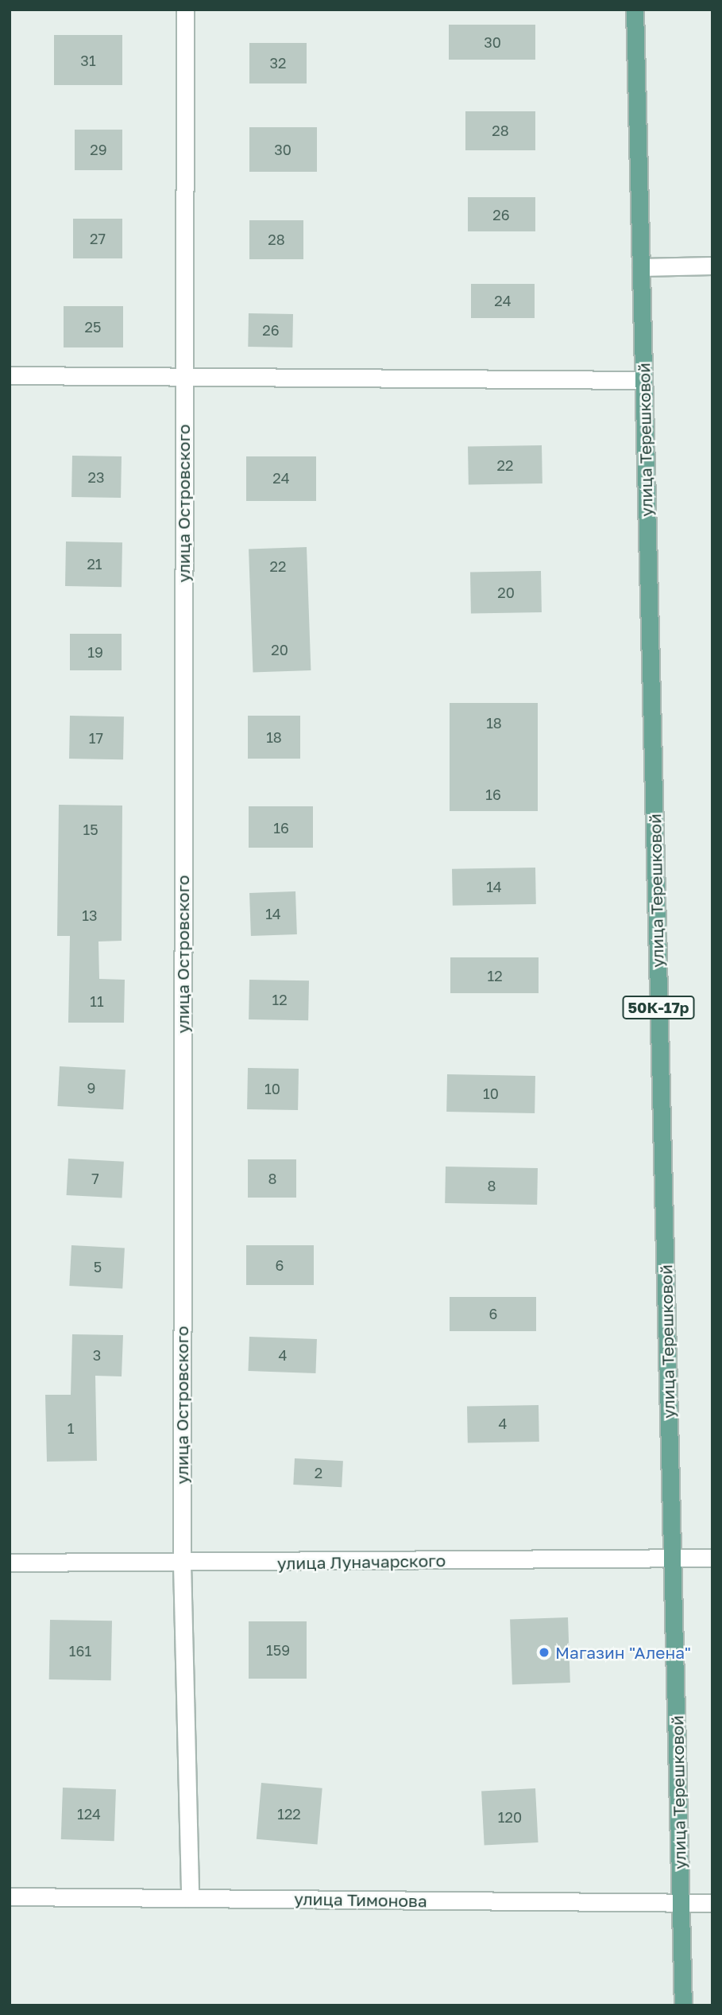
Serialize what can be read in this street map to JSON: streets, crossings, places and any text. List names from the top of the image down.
{
  "streets": {
    "main road": ["улица Терешковой", "50К-17р"],
    "street": ["улица Островского", "улица Луначарского", "улица Тимонова"]
  },
  "crossings": [
    ["улица Терешковой", "улица Луначарского"],
    ["улица Терешковой", "улица Тимонова"],
    ["улица Островского", "улица Луначарского"],
    ["улица Островского", "улица Тимонова"]
  ],
  "places": ["Магазин \"Алена\""],
  "house_numbers": [
    "30",
    "31",
    "32",
    "28",
    "29",
    "30",
    "26",
    "27",
    "28",
    "24",
    "25",
    "26",
    "22",
    "23",
    "24",
    "21",
    "22",
    "20",
    "20",
    "19",
    "18",
    "18",
    "17",
    "16",
    "16",
    "15",
    "14",
    "14",
    "13",
    "12",
    "12",
    "11",
    "9",
    "10",
    "10",
    "7",
    "8",
    "8",
    "6",
    "5",
    "6",
    "3",
    "4",
    "4",
    "1",
    "2",
    "159",
    "161",
    "124",
    "122",
    "120"
  ]
}
